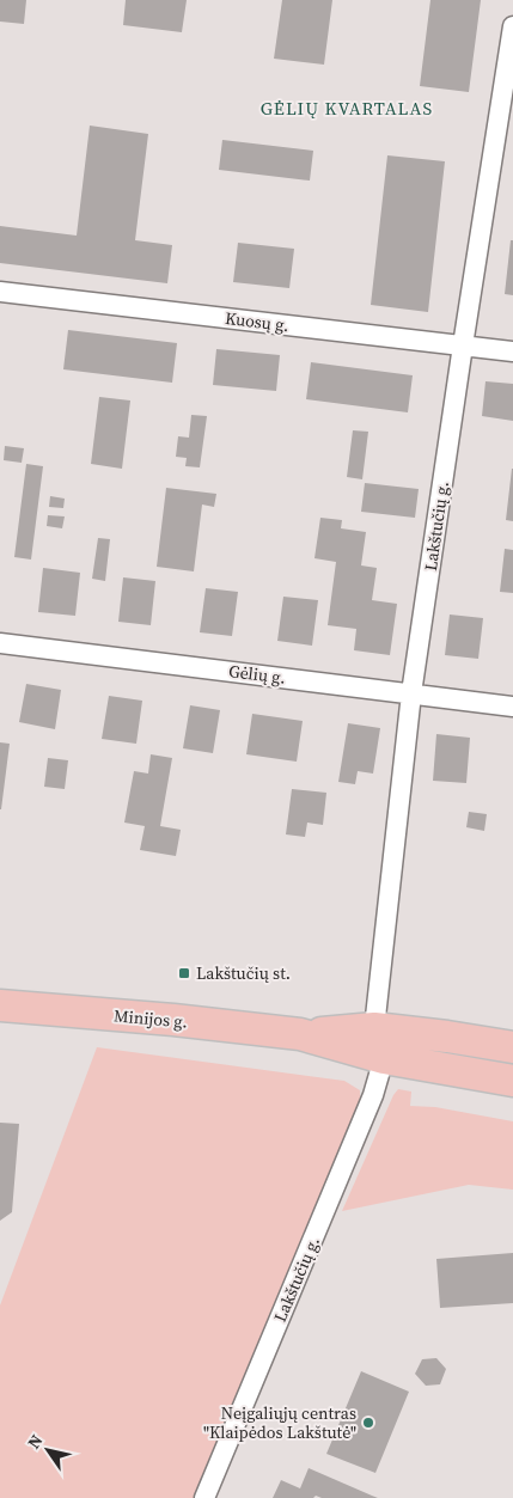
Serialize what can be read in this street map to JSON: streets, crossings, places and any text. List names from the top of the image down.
{
  "streets": {
    "main road": ["Minijos g."],
    "street": ["Kuosų g.", "Lakštučių g.", "Gėlių g."]
  },
  "crossings": [
    ["Kuosų g.", "Lakštučių g."],
    ["Lakštučių g.", "Gėlių g."],
    ["Lakštučių g.", "Minijos g."]
  ],
  "districts": ["GĖLIŲ KVARTALAS"],
  "places": {
    "transit": ["Lakštučių st."],
    "other": ["Neįgaliųjų centras \"Klaipėdos Lakštutė\""]
  },
  "north": "top left"
}
